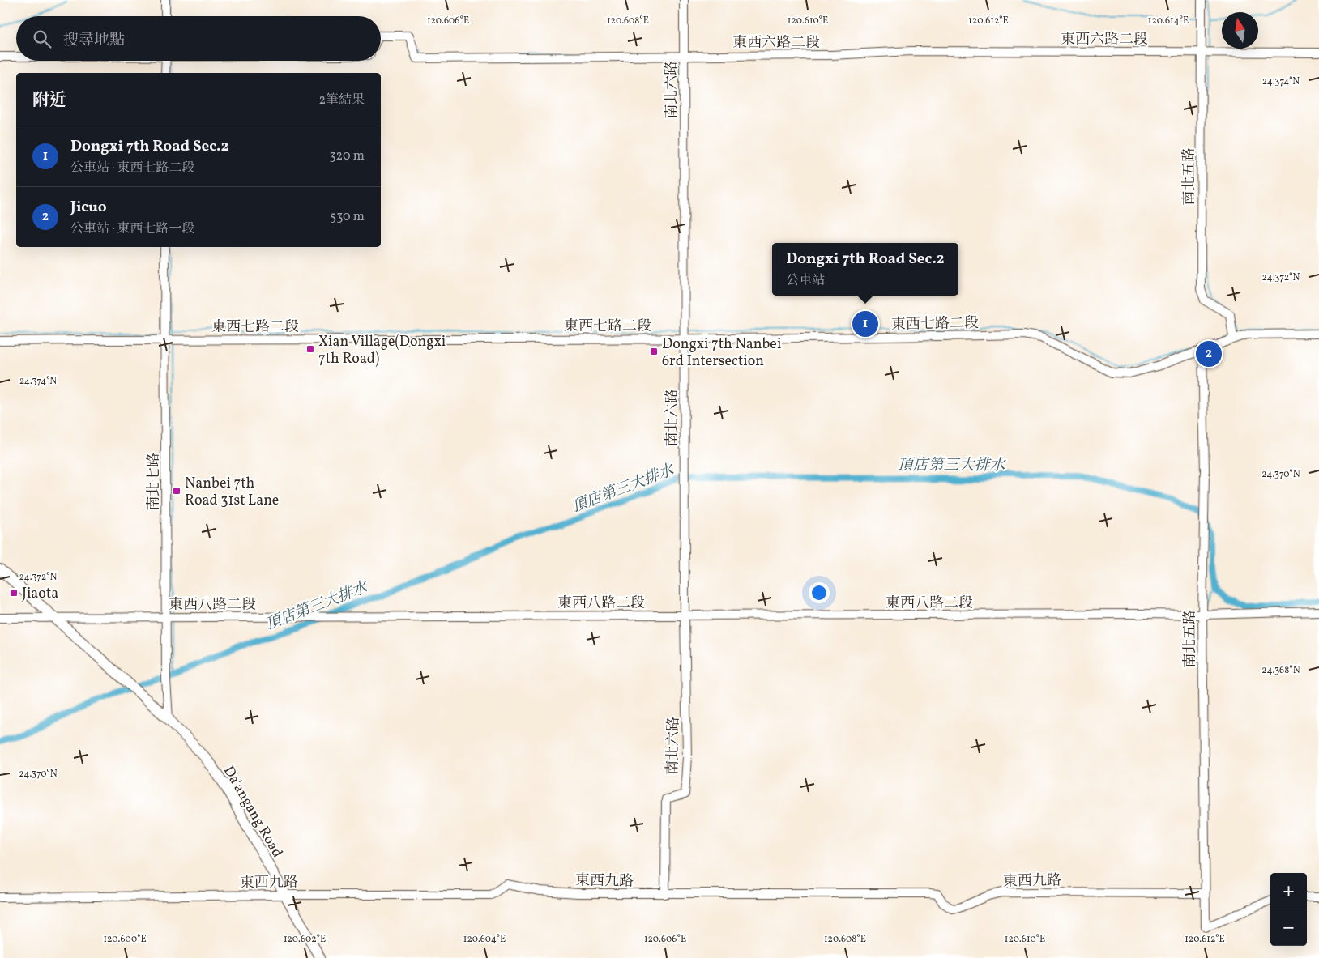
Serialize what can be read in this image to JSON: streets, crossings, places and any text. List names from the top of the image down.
{
  "streets": {
    "main road": ["Da’angang Road"],
    "street": [
      "東西六路二段",
      "南北六路",
      "南北五路",
      "東西七路二段",
      "南北七路",
      "東西八路二段",
      "東西九路"
    ]
  },
  "crossings": [
    ["東西六路二段", "南北六路"],
    ["東西六路二段", "南北五路"],
    ["南北六路", "東西七路二段"],
    ["南北六路", "東西八路二段"],
    ["南北六路", "東西九路"],
    ["南北五路", "東西七路二段"],
    ["南北五路", "東西八路二段"],
    ["南北五路", "東西九路"],
    ["東西七路二段", "南北七路"],
    ["南北七路", "東西八路二段"],
    ["南北七路", "Da’angang Road"],
    ["東西八路二段", "Da’angang Road"],
    ["Da’angang Road", "東西九路"]
  ],
  "water": ["頂店第三大排水"],
  "places": {
    "transit": [
      "Xian Village(Dongxi 7th Road)",
      "Dongxi 7th Nanbei 6rd Intersection",
      "Nanbei 7th Road 31st Lane",
      "Jiaota"
    ]
  },
  "north": "top",
  "page": {
    "search": "搜尋地點",
    "heading": ["附近", "2筆結果"],
    "list": [
      {
        "mark": "1",
        "name": "Dongxi 7th Road Sec.2",
        "note": "公車站 · 東西七路二段",
        "value": "320 m"
      },
      {
        "mark": "2",
        "name": "Jicuo",
        "note": "公車站 · 東西七路一段",
        "value": "530 m"
      }
    ],
    "popup": ["Dongxi 7th Road Sec.2", "公車站"],
    "pins": ["1", "2"],
    "map_buttons": ["+", "−"]
  },
  "coordinates": [
    "120.606°E",
    "120.608°E",
    "120.610°E",
    "120.612°E",
    "120.614°E",
    "24.374°N",
    "24.372°N",
    "24.370°N",
    "24.368°N",
    "120.600°E",
    "120.602°E",
    "120.604°E"
  ]
}
